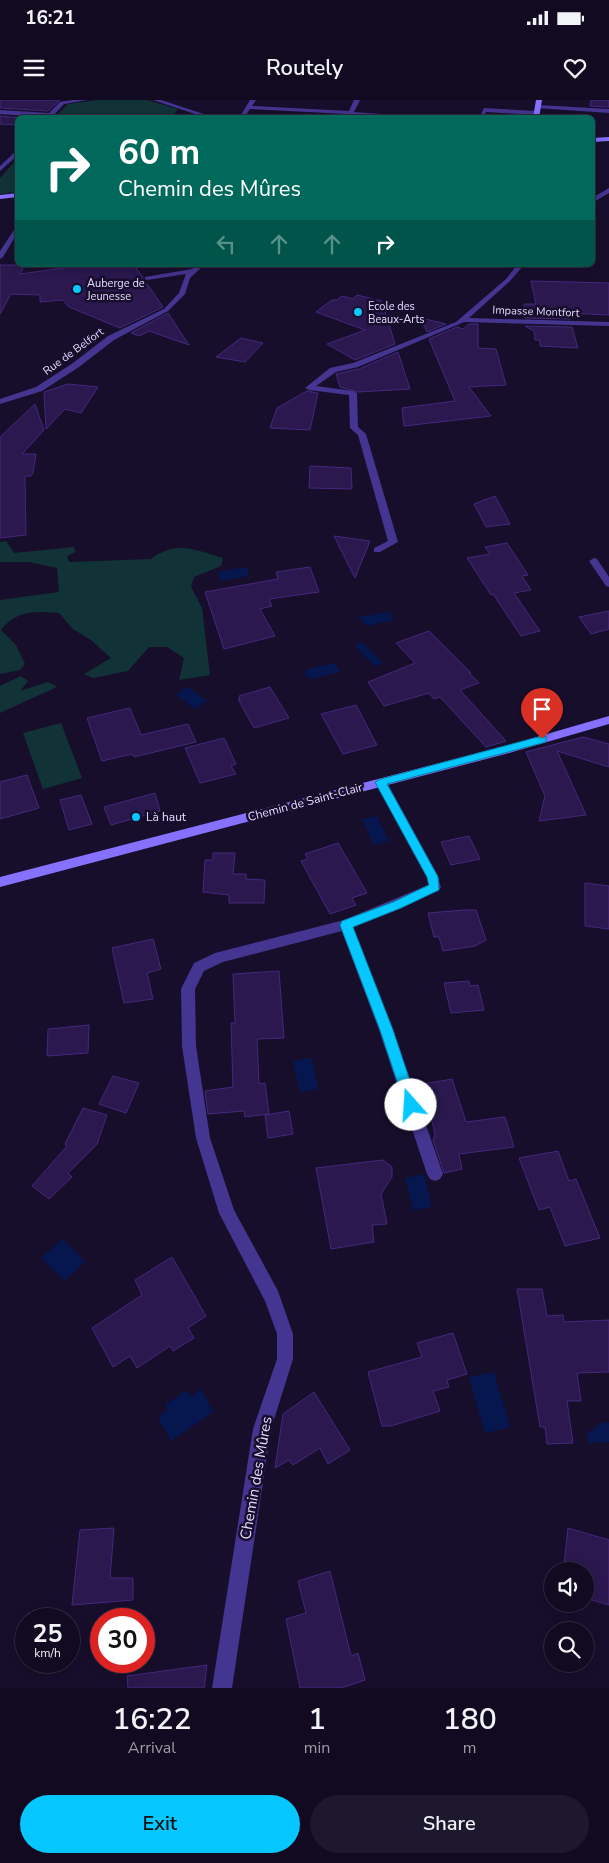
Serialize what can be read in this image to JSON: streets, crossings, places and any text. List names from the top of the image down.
{
  "streets": {
    "street": [
      "Impasse Montfort",
      "Rue de Belfort",
      "Chemin de Saint-Clair",
      "Chemin des Mûres"
    ]
  },
  "crossings": [
    ["Chemin de Saint-Clair", "Chemin des Mûres"]
  ],
  "places": ["Auberge de Jeunesse", "Ecole des Beaux-Arts", "Là haut"],
  "page": {
    "status": "16:21",
    "header": "Routely",
    "turn": ["60 m", "Chemin des Mûres"],
    "speed": "25 km/h",
    "limit": "30",
    "eta": [
      "16:22",
      "Arrival",
      "1",
      "min",
      "180",
      "m"
    ],
    "buttons": ["Exit", "Share"]
  }
}
